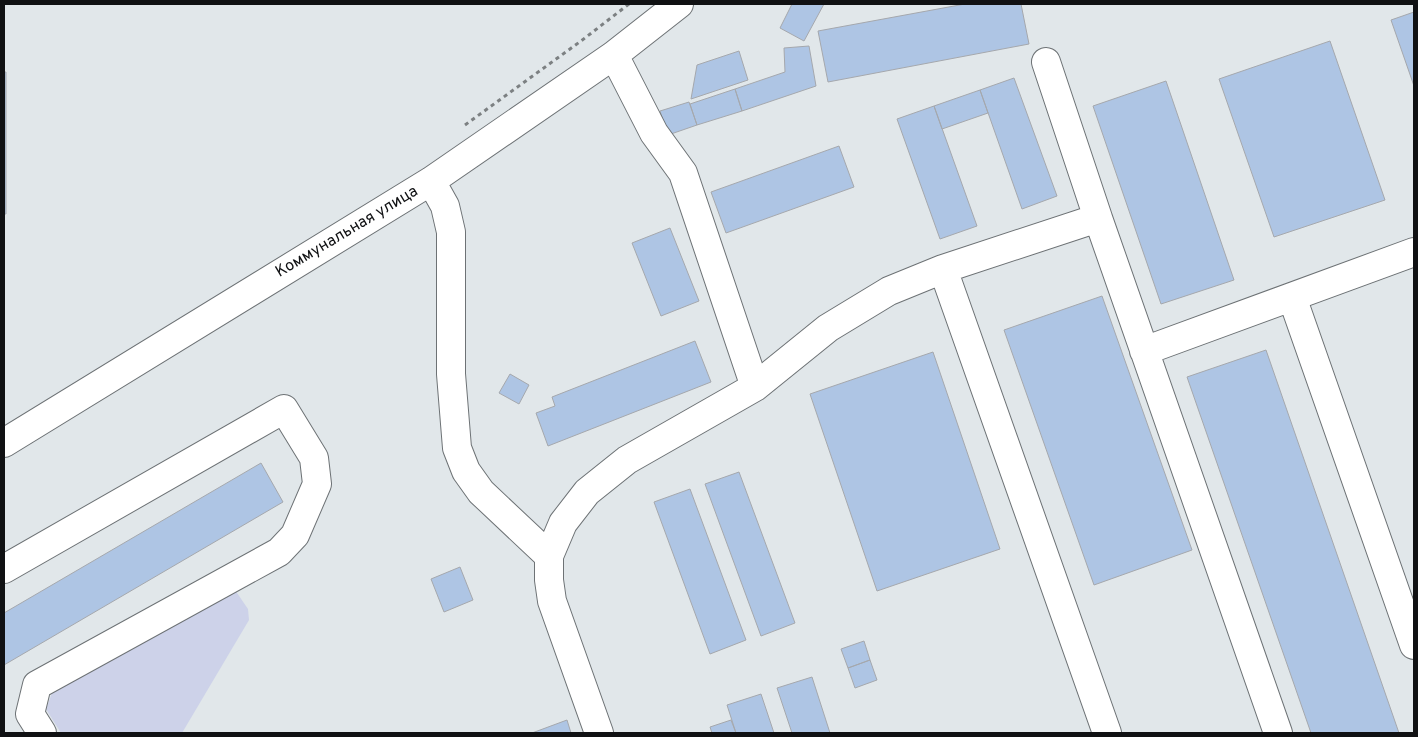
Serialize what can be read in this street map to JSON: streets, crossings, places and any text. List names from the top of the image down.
{
  "streets": {
    "street": ["Коммунальная улица"]
  }
}
